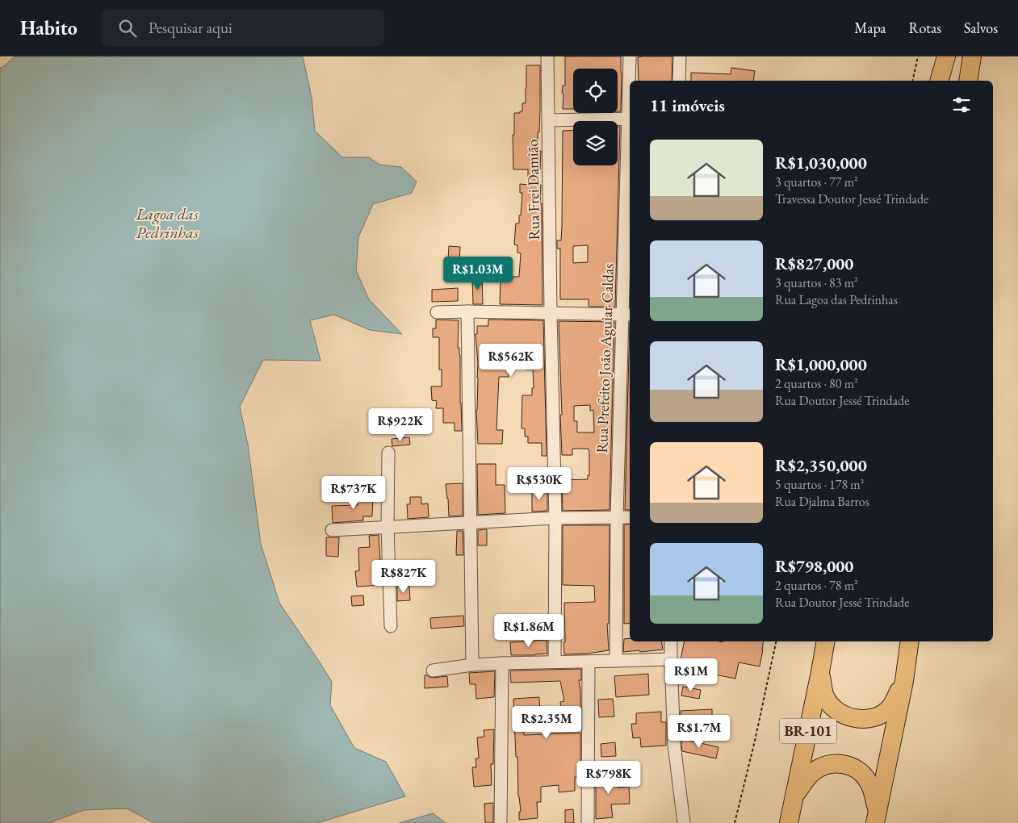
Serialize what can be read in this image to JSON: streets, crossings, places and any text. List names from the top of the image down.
{
  "streets": {
    "highway": ["BR-101"],
    "street": ["Rua Frei Damião", "Rua Prefeito João Aguiar Caldas"]
  },
  "water": ["Lagoa das Pedrinhas"],
  "page": {
    "header": "Habito",
    "search": "Pesquisar aqui",
    "nav": ["Mapa", "Rotas", "Salvos"],
    "heading": "11 imóveis",
    "list": [
      {
        "name": "R$1,030,000",
        "note": "3 quartos · 77 m² · Travessa Doutor Jessé Trindade"
      },
      {
        "name": "R$827,000",
        "note": "3 quartos · 83 m² · Rua Lagoa das Pedrinhas"
      },
      {
        "name": "R$1,000,000",
        "note": "2 quartos · 80 m² · Rua Doutor Jessé Trindade"
      },
      {
        "name": "R$2,350,000",
        "note": "5 quartos · 178 m² · Rua Djalma Barros"
      },
      {
        "name": "R$798,000",
        "note": "2 quartos · 78 m² · Rua Doutor Jessé Trindade"
      }
    ],
    "price": [
      "R$1.03M",
      "R$562K",
      "R$922K",
      "R$530K",
      "R$737K",
      "R$827K",
      "R$1.86M",
      "R$1M",
      "R$2.35M",
      "R$1.7M",
      "R$798K"
    ]
  }
}
